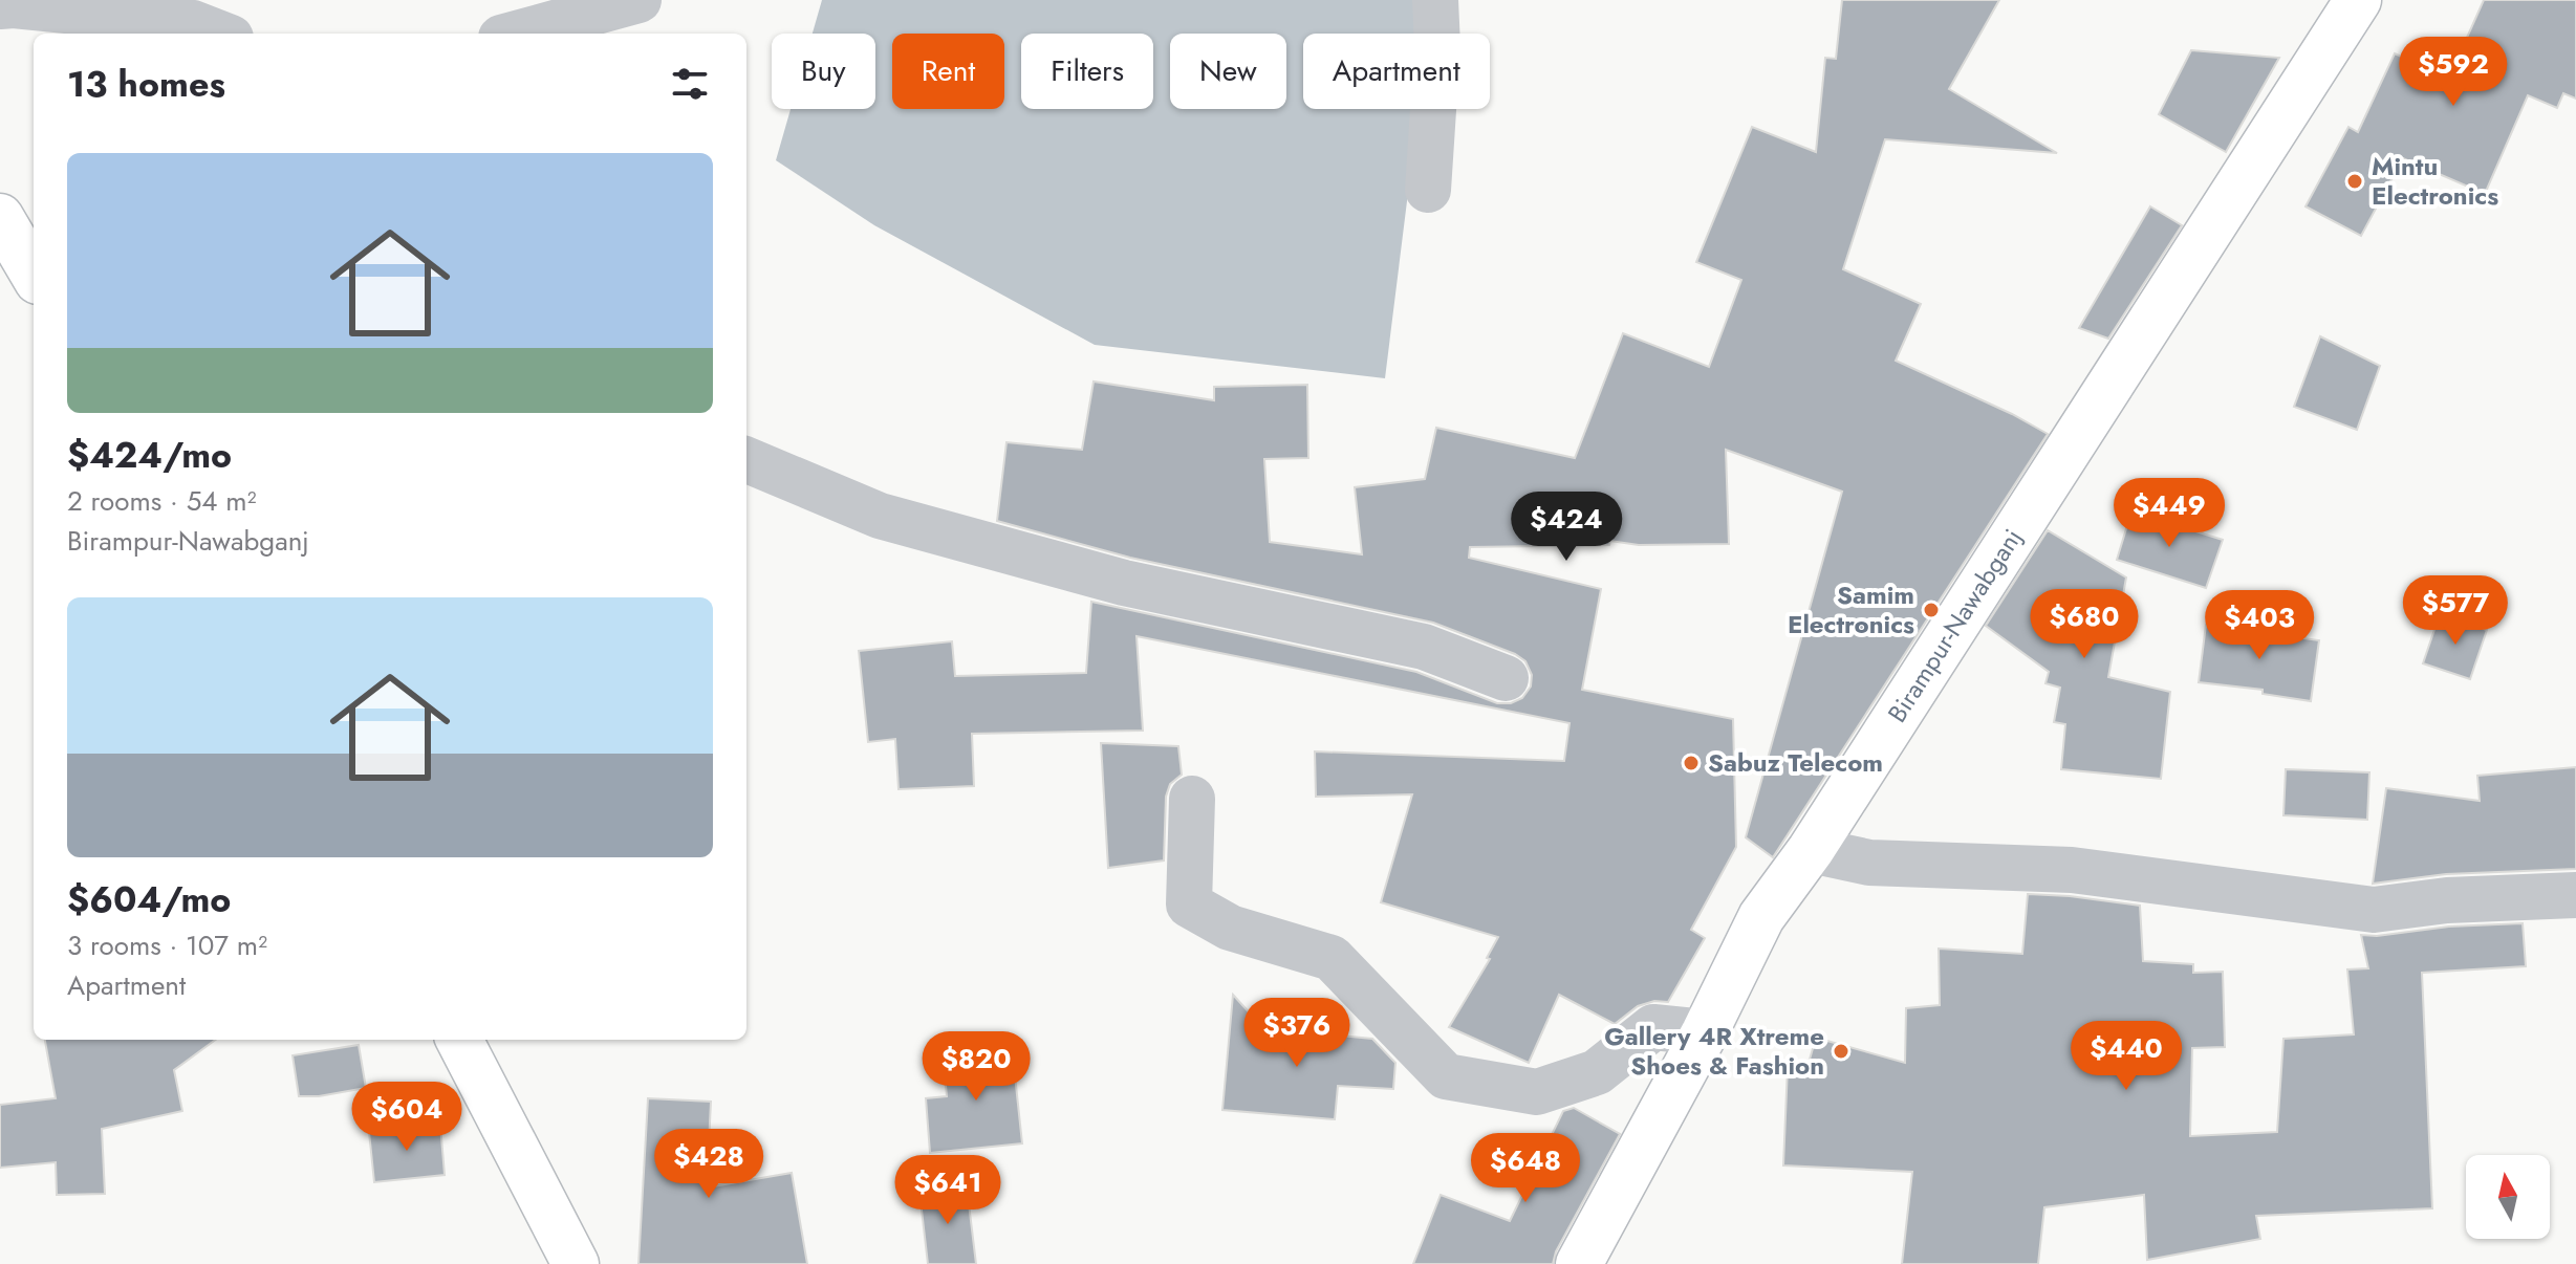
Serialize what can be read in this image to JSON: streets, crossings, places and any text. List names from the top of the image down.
{
  "streets": {
    "main road": ["Birampur-Nawabganj"]
  },
  "places": [
    "Mintu Electronics",
    "Samim Electronics",
    "Sabuz Telecom",
    "Gallery 4R Xtreme Shoes & Fashion"
  ],
  "north": "top",
  "page": {
    "chip": [
      "Buy",
      "Rent",
      "Filters",
      "New",
      "Apartment"
    ],
    "heading": "13 homes",
    "price": [
      "$592",
      "$449",
      "$424",
      "$577",
      "$680",
      "$403",
      "$376",
      "$440",
      "$820",
      "$604",
      "$428",
      "$648",
      "$641"
    ],
    "list": [
      {
        "name": "$424/mo",
        "note": "2 rooms · 54 m² · Birampur-Nawabganj"
      },
      {
        "name": "$604/mo",
        "note": "3 rooms · 107 m² · Apartment"
      }
    ]
  }
}
